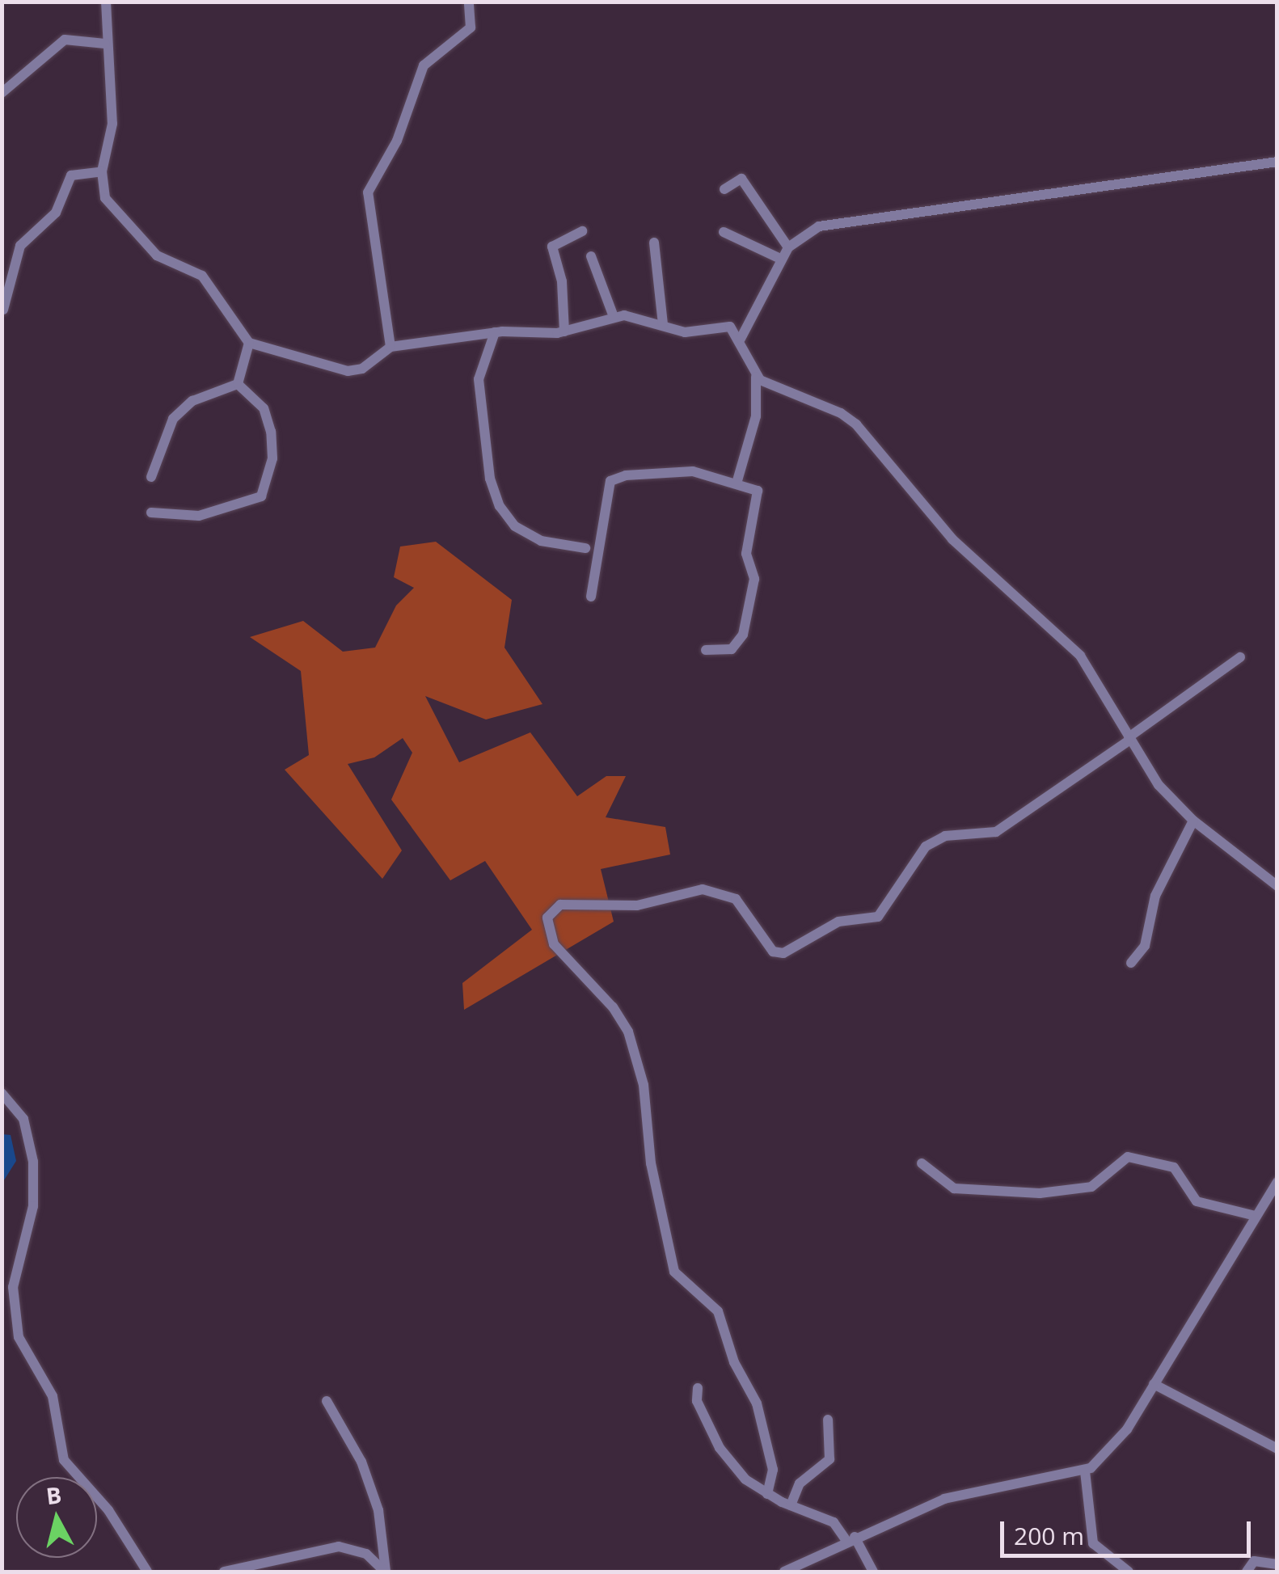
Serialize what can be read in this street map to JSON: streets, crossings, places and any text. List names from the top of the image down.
{
  "scale_bar": "200 m",
  "north": "top"
}
